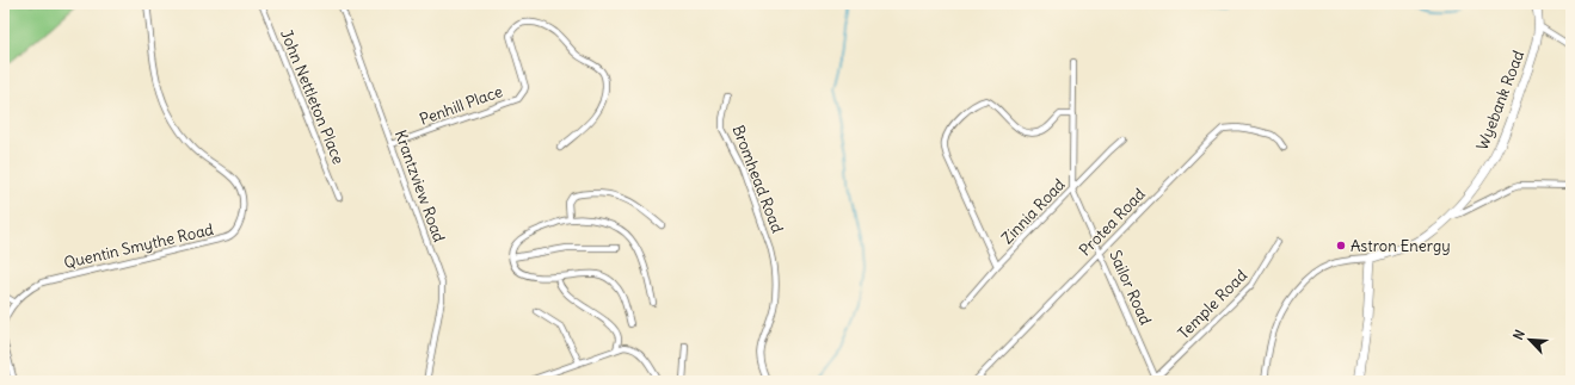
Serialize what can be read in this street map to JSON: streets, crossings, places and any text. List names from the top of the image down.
{
  "streets": {
    "main road": ["Wyebank Road"],
    "street": [
      "John Nettleton Place",
      "Penhill Place",
      "Bromhead Road",
      "Krantzview Road",
      "Zinnia Road",
      "Protea Road",
      "Quentin Smythe Road",
      "Sailor Road",
      "Temple Road"
    ]
  },
  "crossings": [
    ["Penhill Place", "Krantzview Road"],
    ["Zinnia Road", "Sailor Road"],
    ["Protea Road", "Sailor Road"],
    ["Sailor Road", "Temple Road"]
  ],
  "places": ["Astron Energy"],
  "north": "top left"
}
